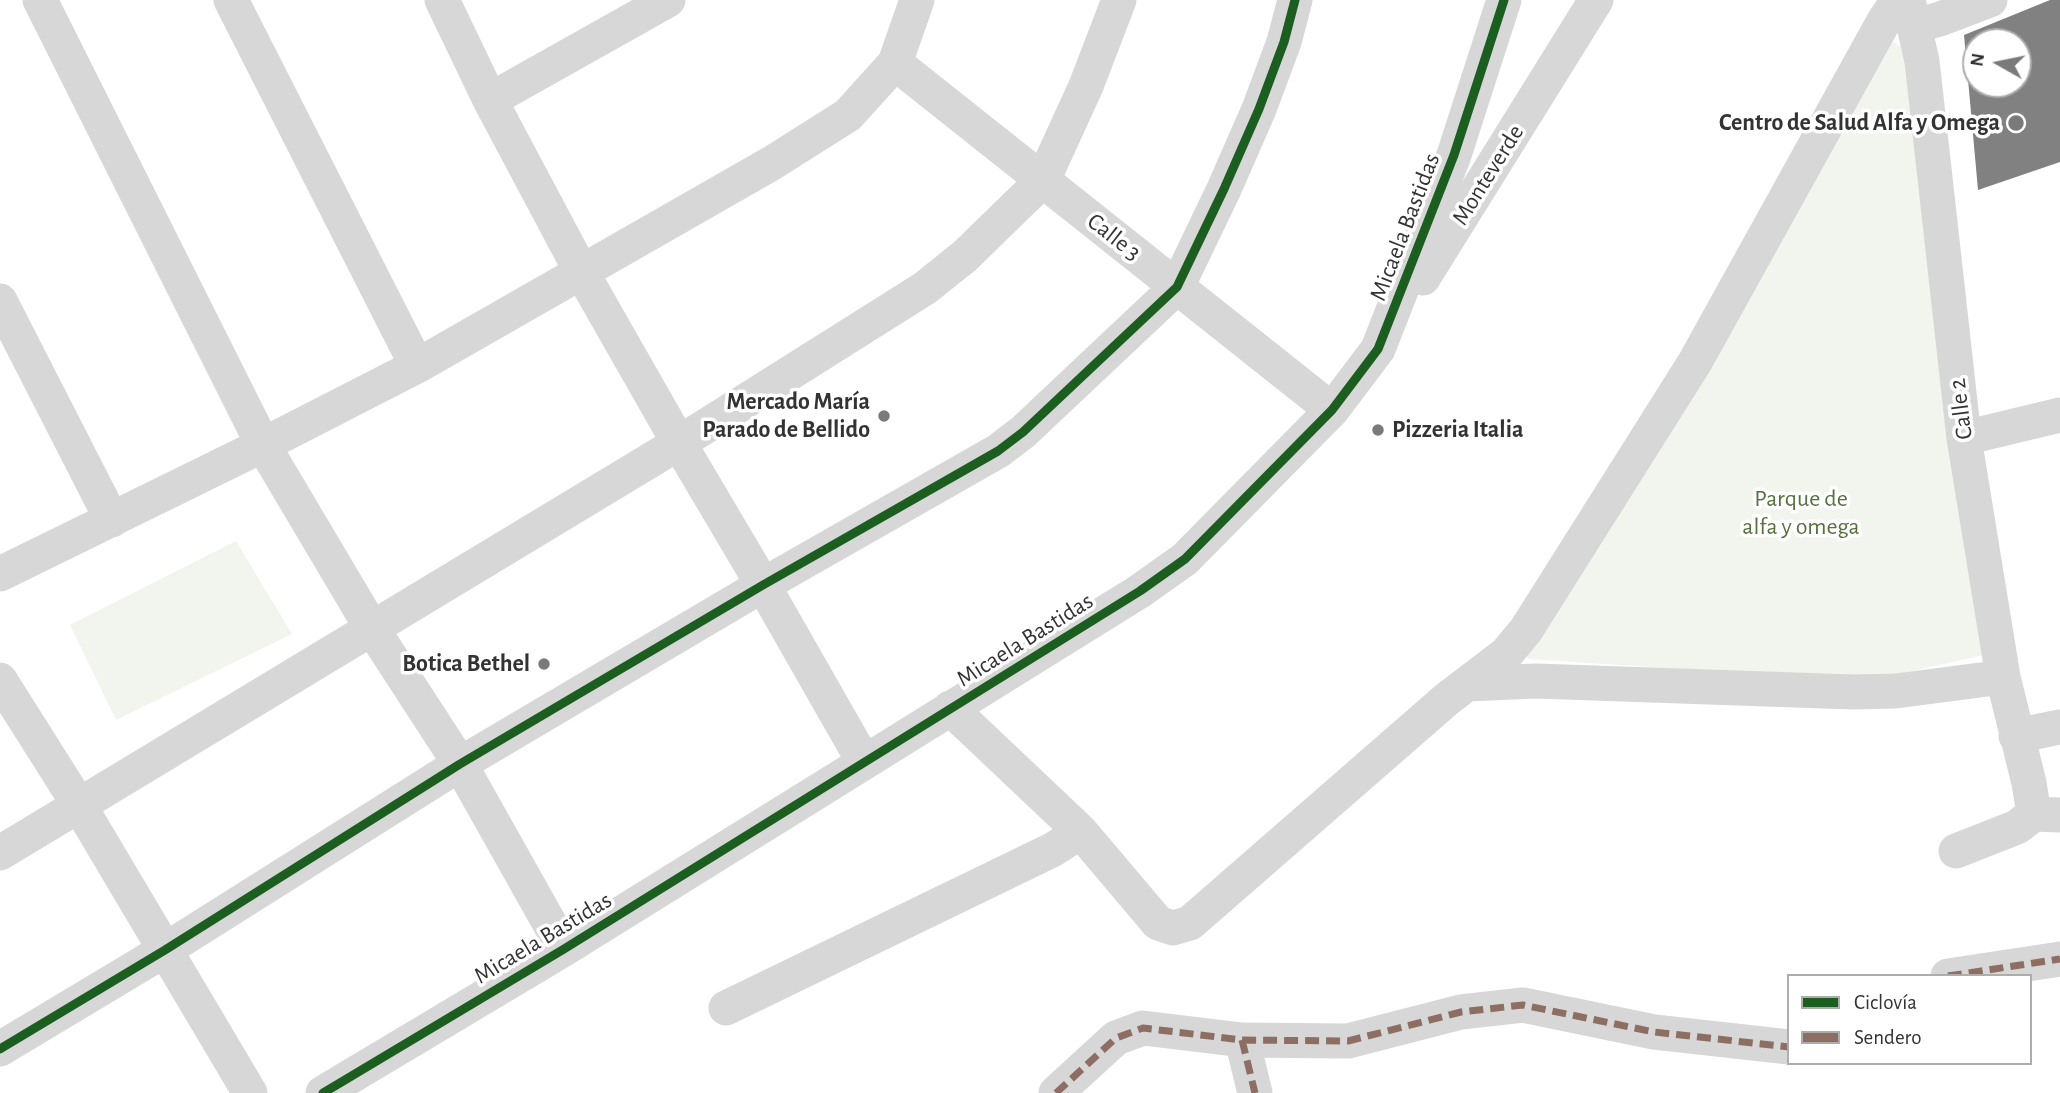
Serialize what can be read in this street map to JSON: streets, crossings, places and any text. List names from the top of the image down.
{
  "streets": {
    "street": [
      "Monteverde",
      "Micaela Bastidas",
      "Calle 3",
      "Calle 2"
    ]
  },
  "crossings": [
    ["Monteverde", "Micaela Bastidas"],
    ["Micaela Bastidas", "Calle 3"]
  ],
  "parks": ["Parque de alfa y omega"],
  "places": [
    "Centro de Salud Alfa y Omega",
    "Mercado María Parado de Bellido",
    "Pizzeria Italia",
    "Botica Bethel"
  ],
  "legend": ["Ciclovía", "Sendero"],
  "north": "left"
}
